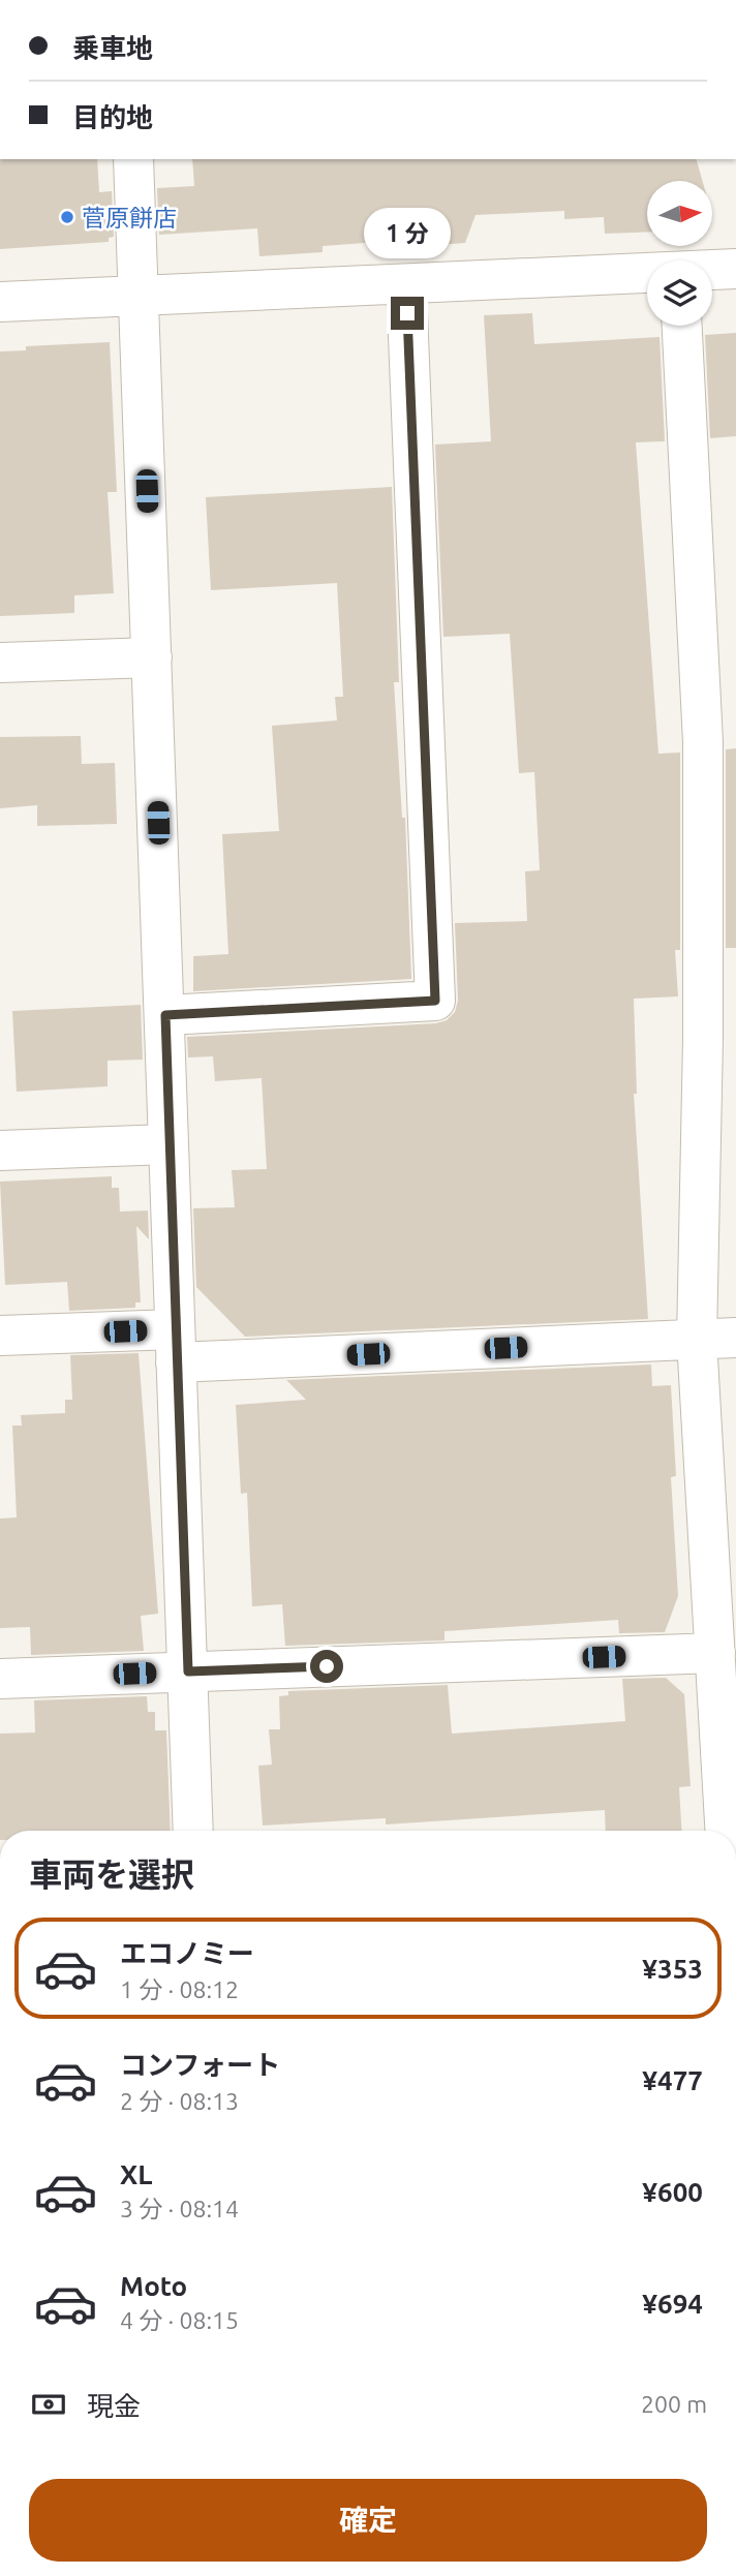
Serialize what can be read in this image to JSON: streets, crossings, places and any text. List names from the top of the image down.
{
  "places": ["菅原餅店"],
  "north": "right",
  "page": {
    "banner": ["乗車地", "目的地"],
    "bubble": "1 分",
    "heading": "車両を選択",
    "list": [
      {
        "name": "エコノミー",
        "note": "1 分 · 08:12",
        "value": "¥353"
      },
      {
        "name": "コンフォート",
        "note": "2 分 · 08:13",
        "value": "¥477"
      },
      {
        "name": "XL",
        "note": "3 分 · 08:14",
        "value": "¥600"
      },
      {
        "name": "Moto",
        "note": "4 分 · 08:15",
        "value": "¥694"
      }
    ],
    "pay": ["現金", "200 m"],
    "buttons": "確定"
  }
}
